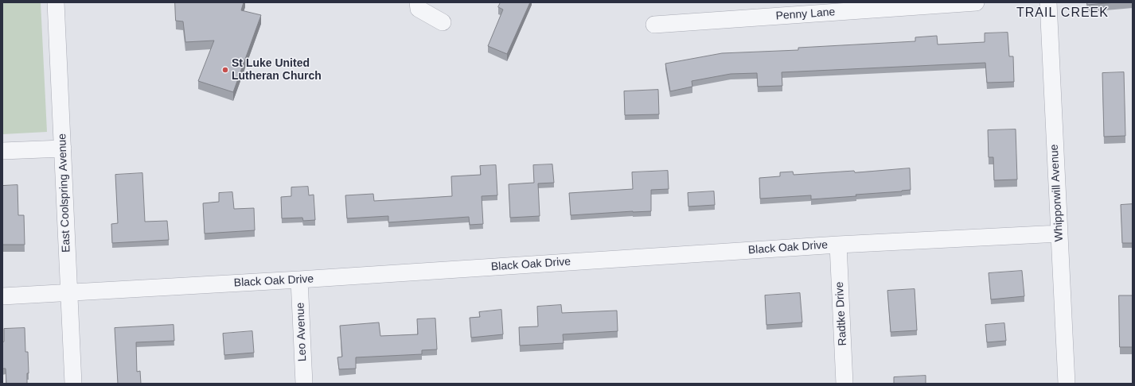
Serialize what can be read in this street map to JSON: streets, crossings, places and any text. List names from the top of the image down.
{
  "streets": {
    "street": [
      "Penny Lane",
      "East Coolspring Avenue",
      "Whipporwill Avenue",
      "Black Oak Drive",
      "Radtke Drive",
      "Leo Avenue"
    ]
  },
  "crossings": [
    ["East Coolspring Avenue", "Black Oak Drive"],
    ["Whipporwill Avenue", "Black Oak Drive"],
    ["Black Oak Drive", "Radtke Drive"],
    ["Black Oak Drive", "Leo Avenue"]
  ],
  "districts": ["TRAIL CREEK"],
  "places": ["St Luke United Lutheran Church"]
}
